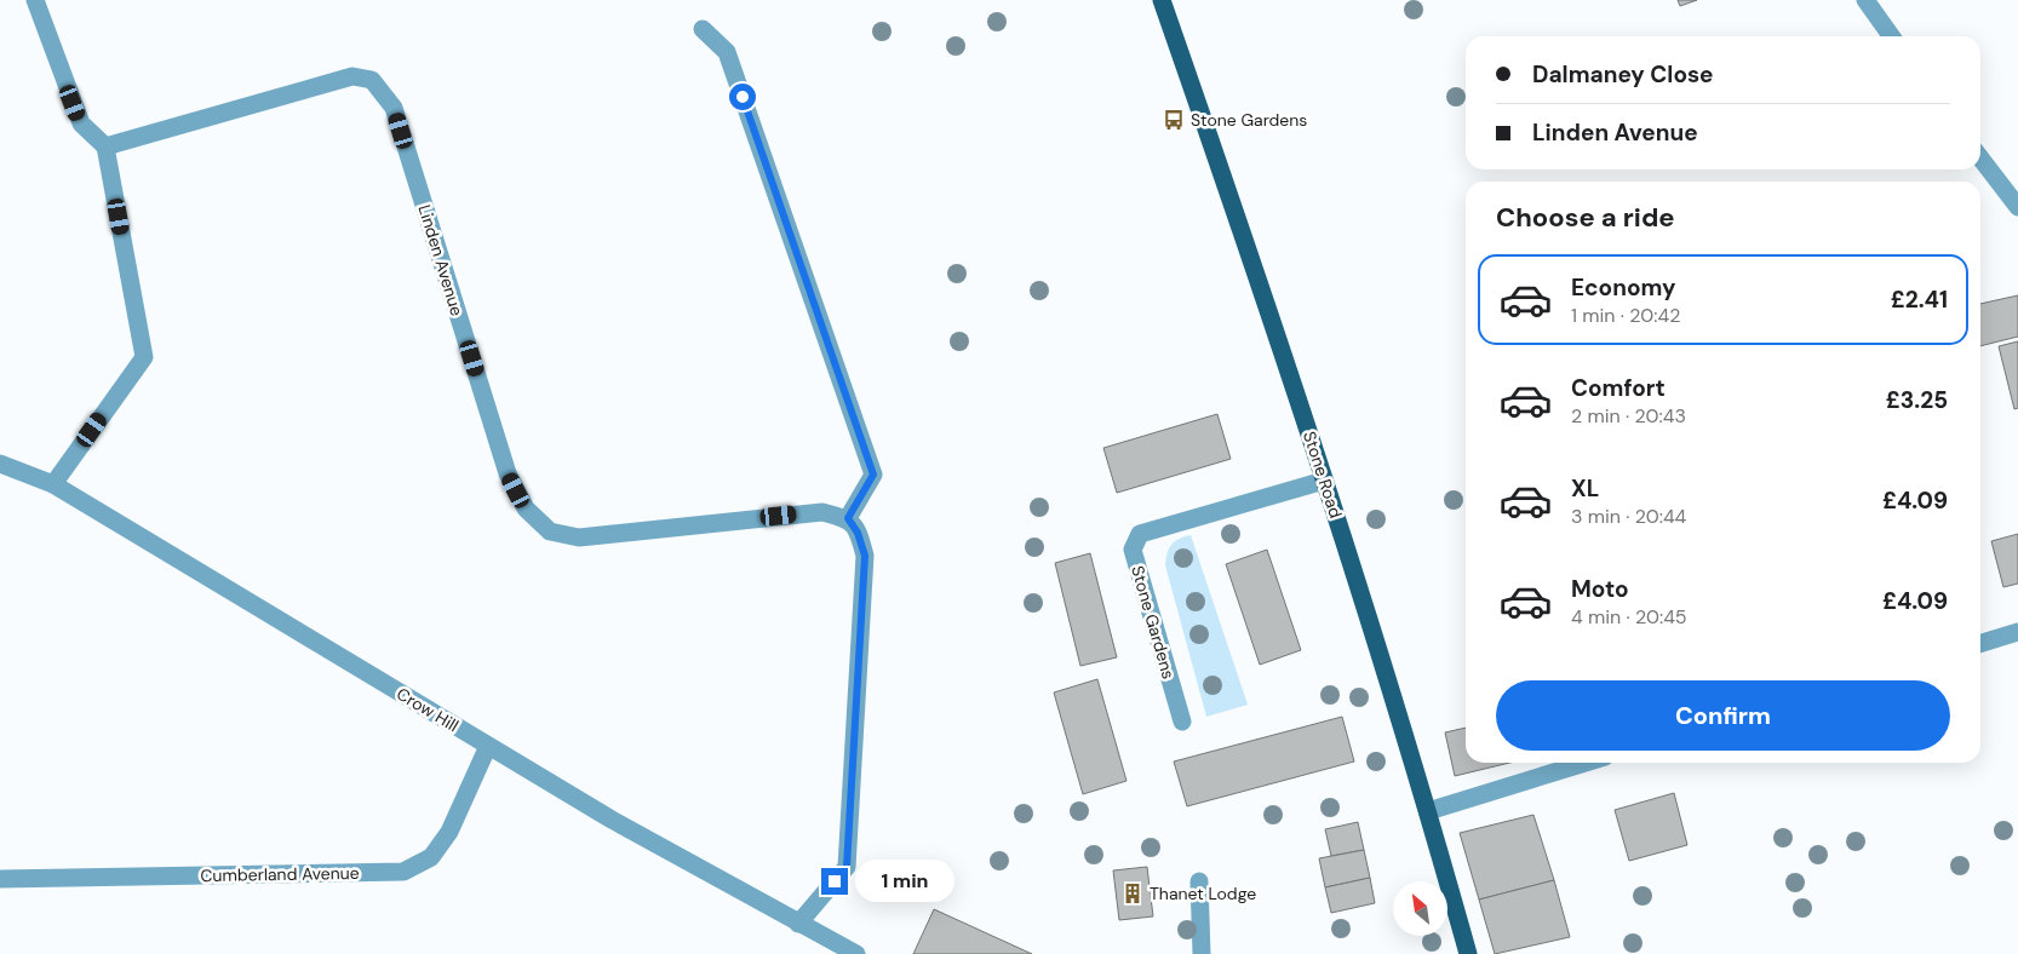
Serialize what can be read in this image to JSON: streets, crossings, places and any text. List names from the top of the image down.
{
  "streets": {
    "main road": ["Stone Road"],
    "street": [
      "Linden Avenue",
      "Stone Gardens",
      "Crow Hill",
      "Cumberland Avenue"
    ]
  },
  "crossings": [
    ["Stone Road", "Stone Gardens"],
    ["Crow Hill", "Cumberland Avenue"]
  ],
  "places": {
    "bus stop": ["Stone Gardens"],
    "building": ["Thanet Lodge"]
  },
  "north": "top left",
  "page": {
    "banner": ["Dalmaney Close", "Linden Avenue"],
    "heading": "Choose a ride",
    "list": [
      {
        "name": "Economy",
        "note": "1 min · 20:42",
        "value": "£2.41"
      },
      {
        "name": "Comfort",
        "note": "2 min · 20:43",
        "value": "£3.25"
      },
      {
        "name": "XL",
        "note": "3 min · 20:44",
        "value": "£4.09"
      },
      {
        "name": "Moto",
        "note": "4 min · 20:45",
        "value": "£4.09"
      }
    ],
    "buttons": "Confirm",
    "bubble": "1 min"
  }
}
